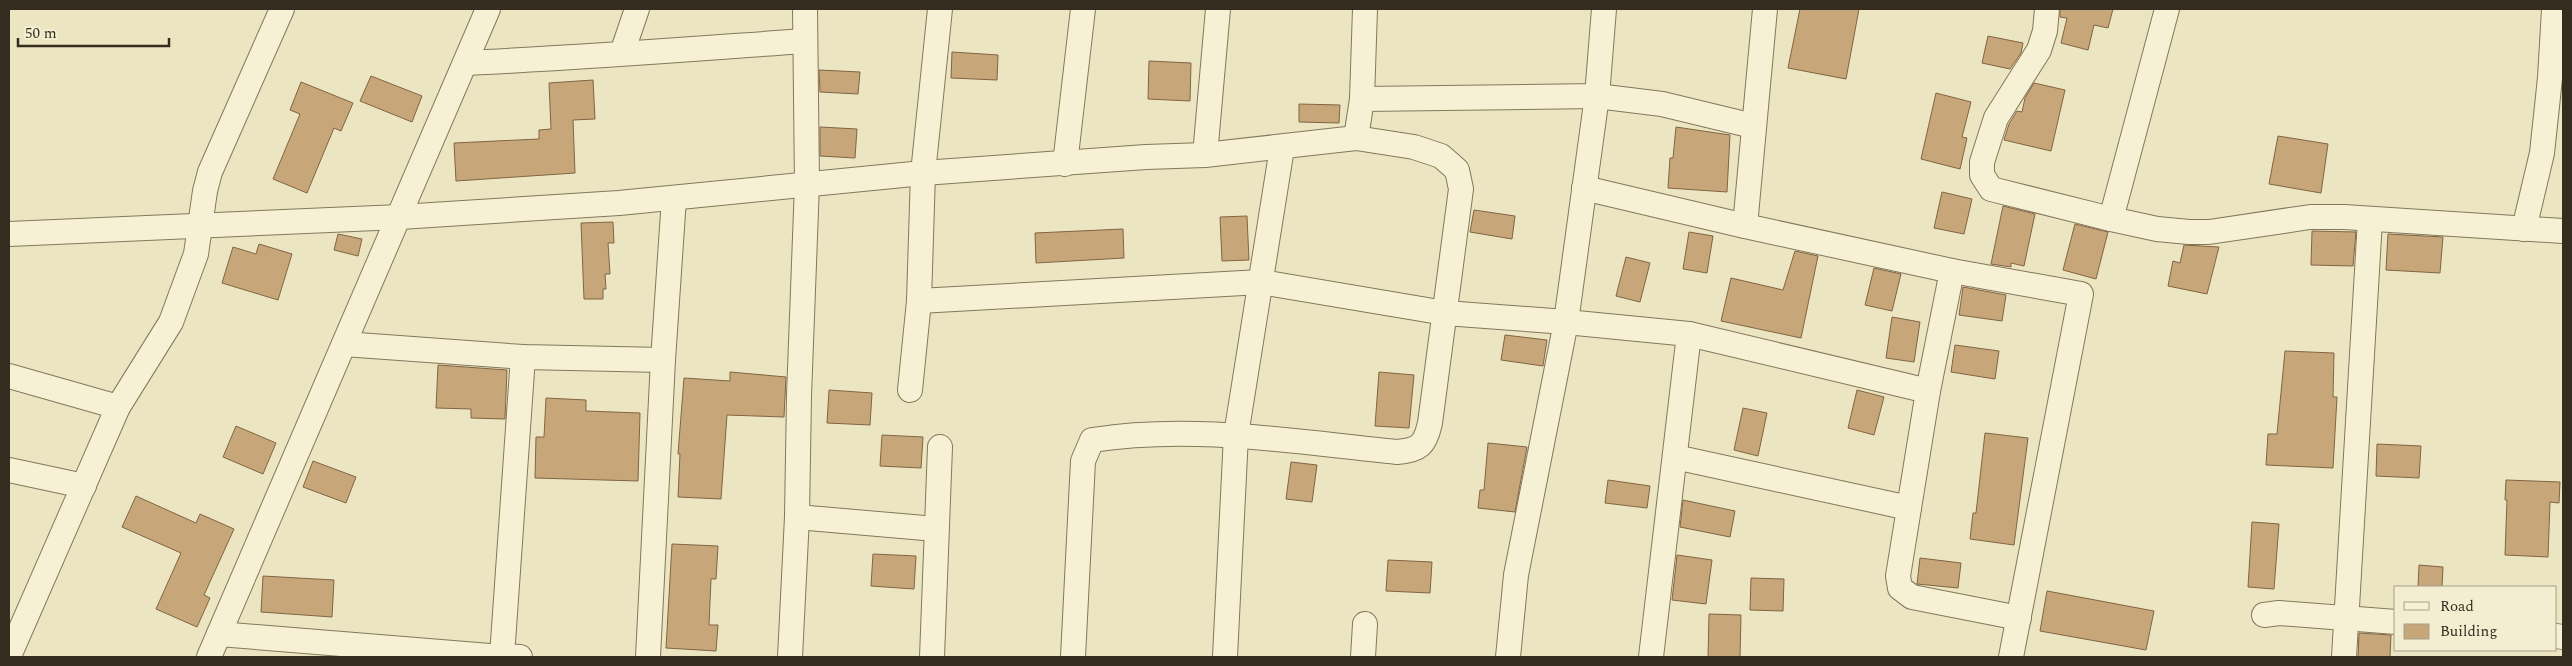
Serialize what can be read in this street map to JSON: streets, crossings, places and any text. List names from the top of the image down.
{
  "legend": ["Road", "Building"],
  "scale_bar": "50 m"
}
